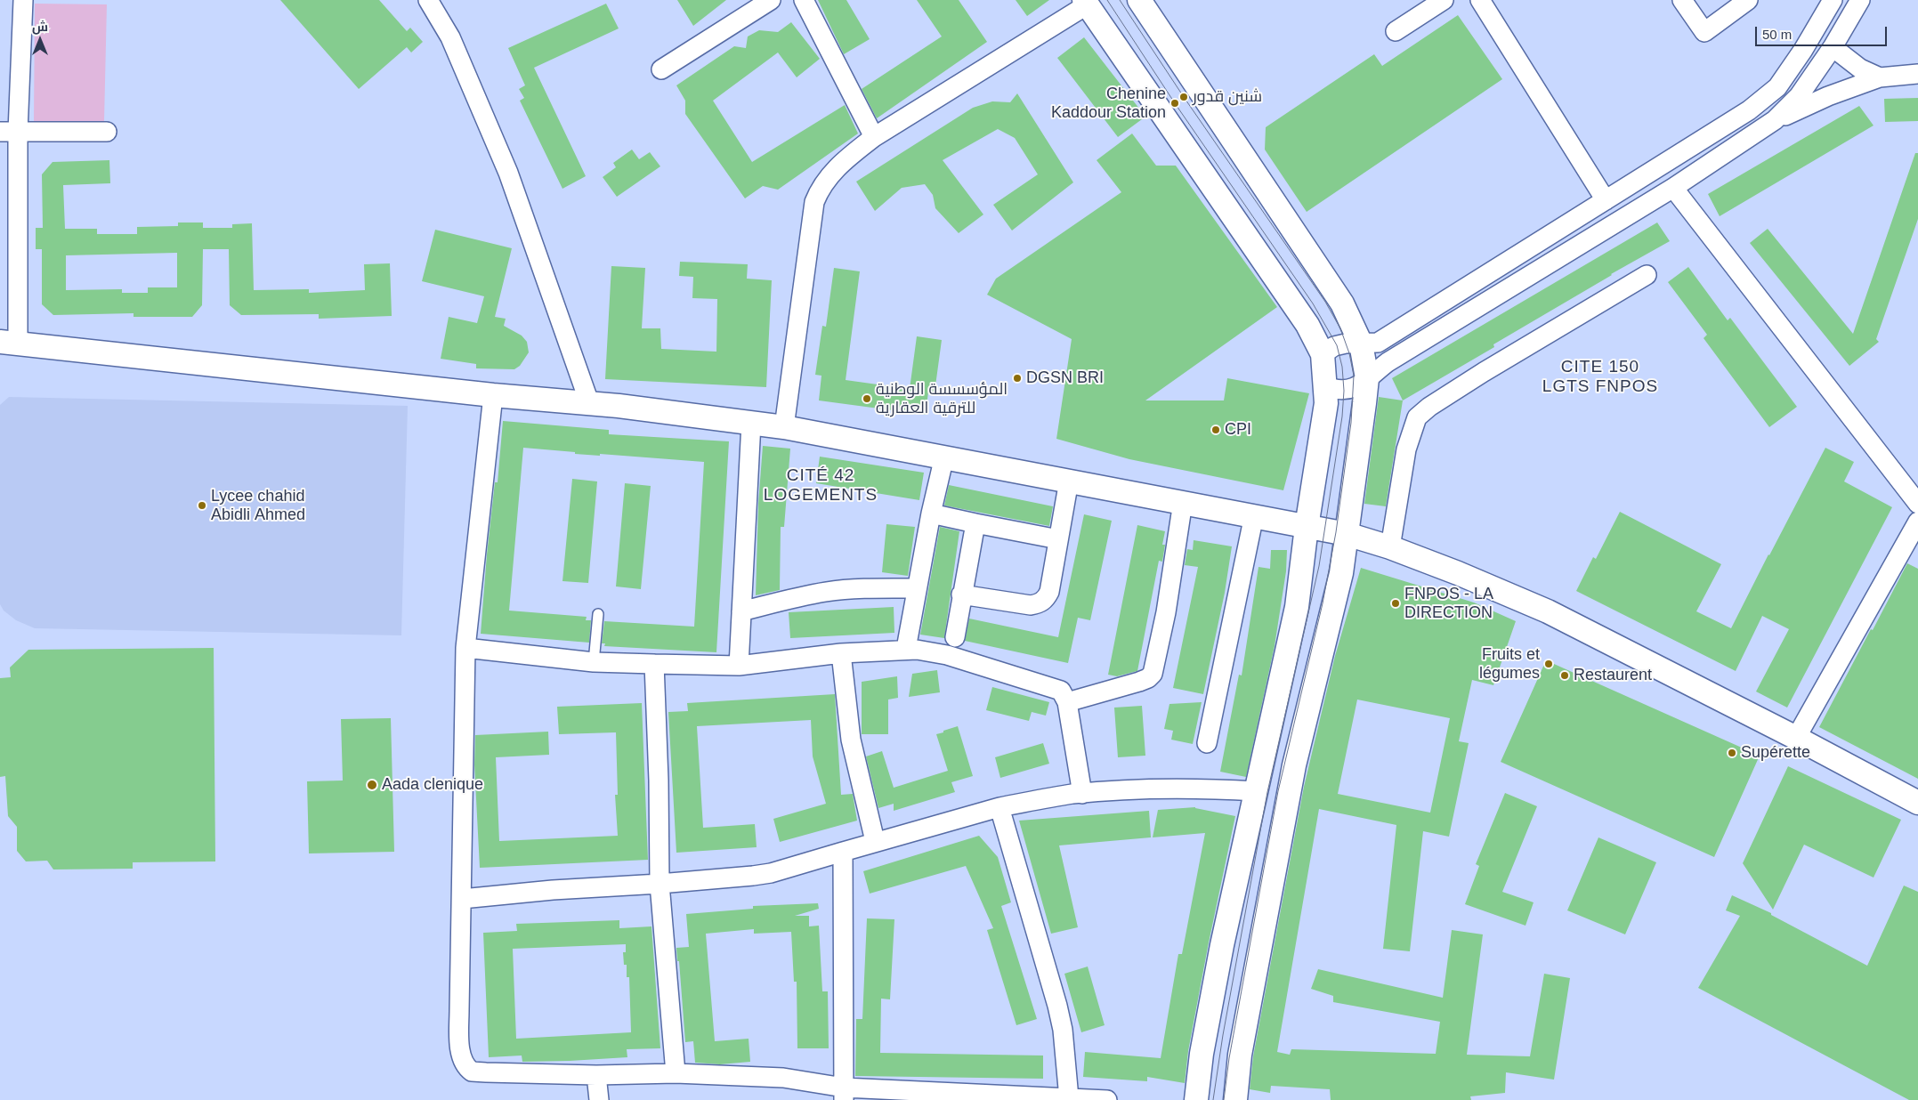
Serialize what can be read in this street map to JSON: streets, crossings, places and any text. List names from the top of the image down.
{
  "districts": ["CITE 150 LGTS FNPOS", "CITÉ 42 LOGEMENTS"],
  "places": [
    "شنين قدور",
    "Chenine Kaddour Station",
    "DGSN BRI",
    "المؤسسسة الوطنية للترقية العقارية",
    "CPI",
    "Lycee chahid Abidli Ahmed",
    "FNPOS - LA DIRECTION",
    "Fruits et légumes",
    "Restaurent",
    "Supérette",
    "Aada clenique"
  ],
  "scale_bar": "50 m",
  "north": "top"
}
